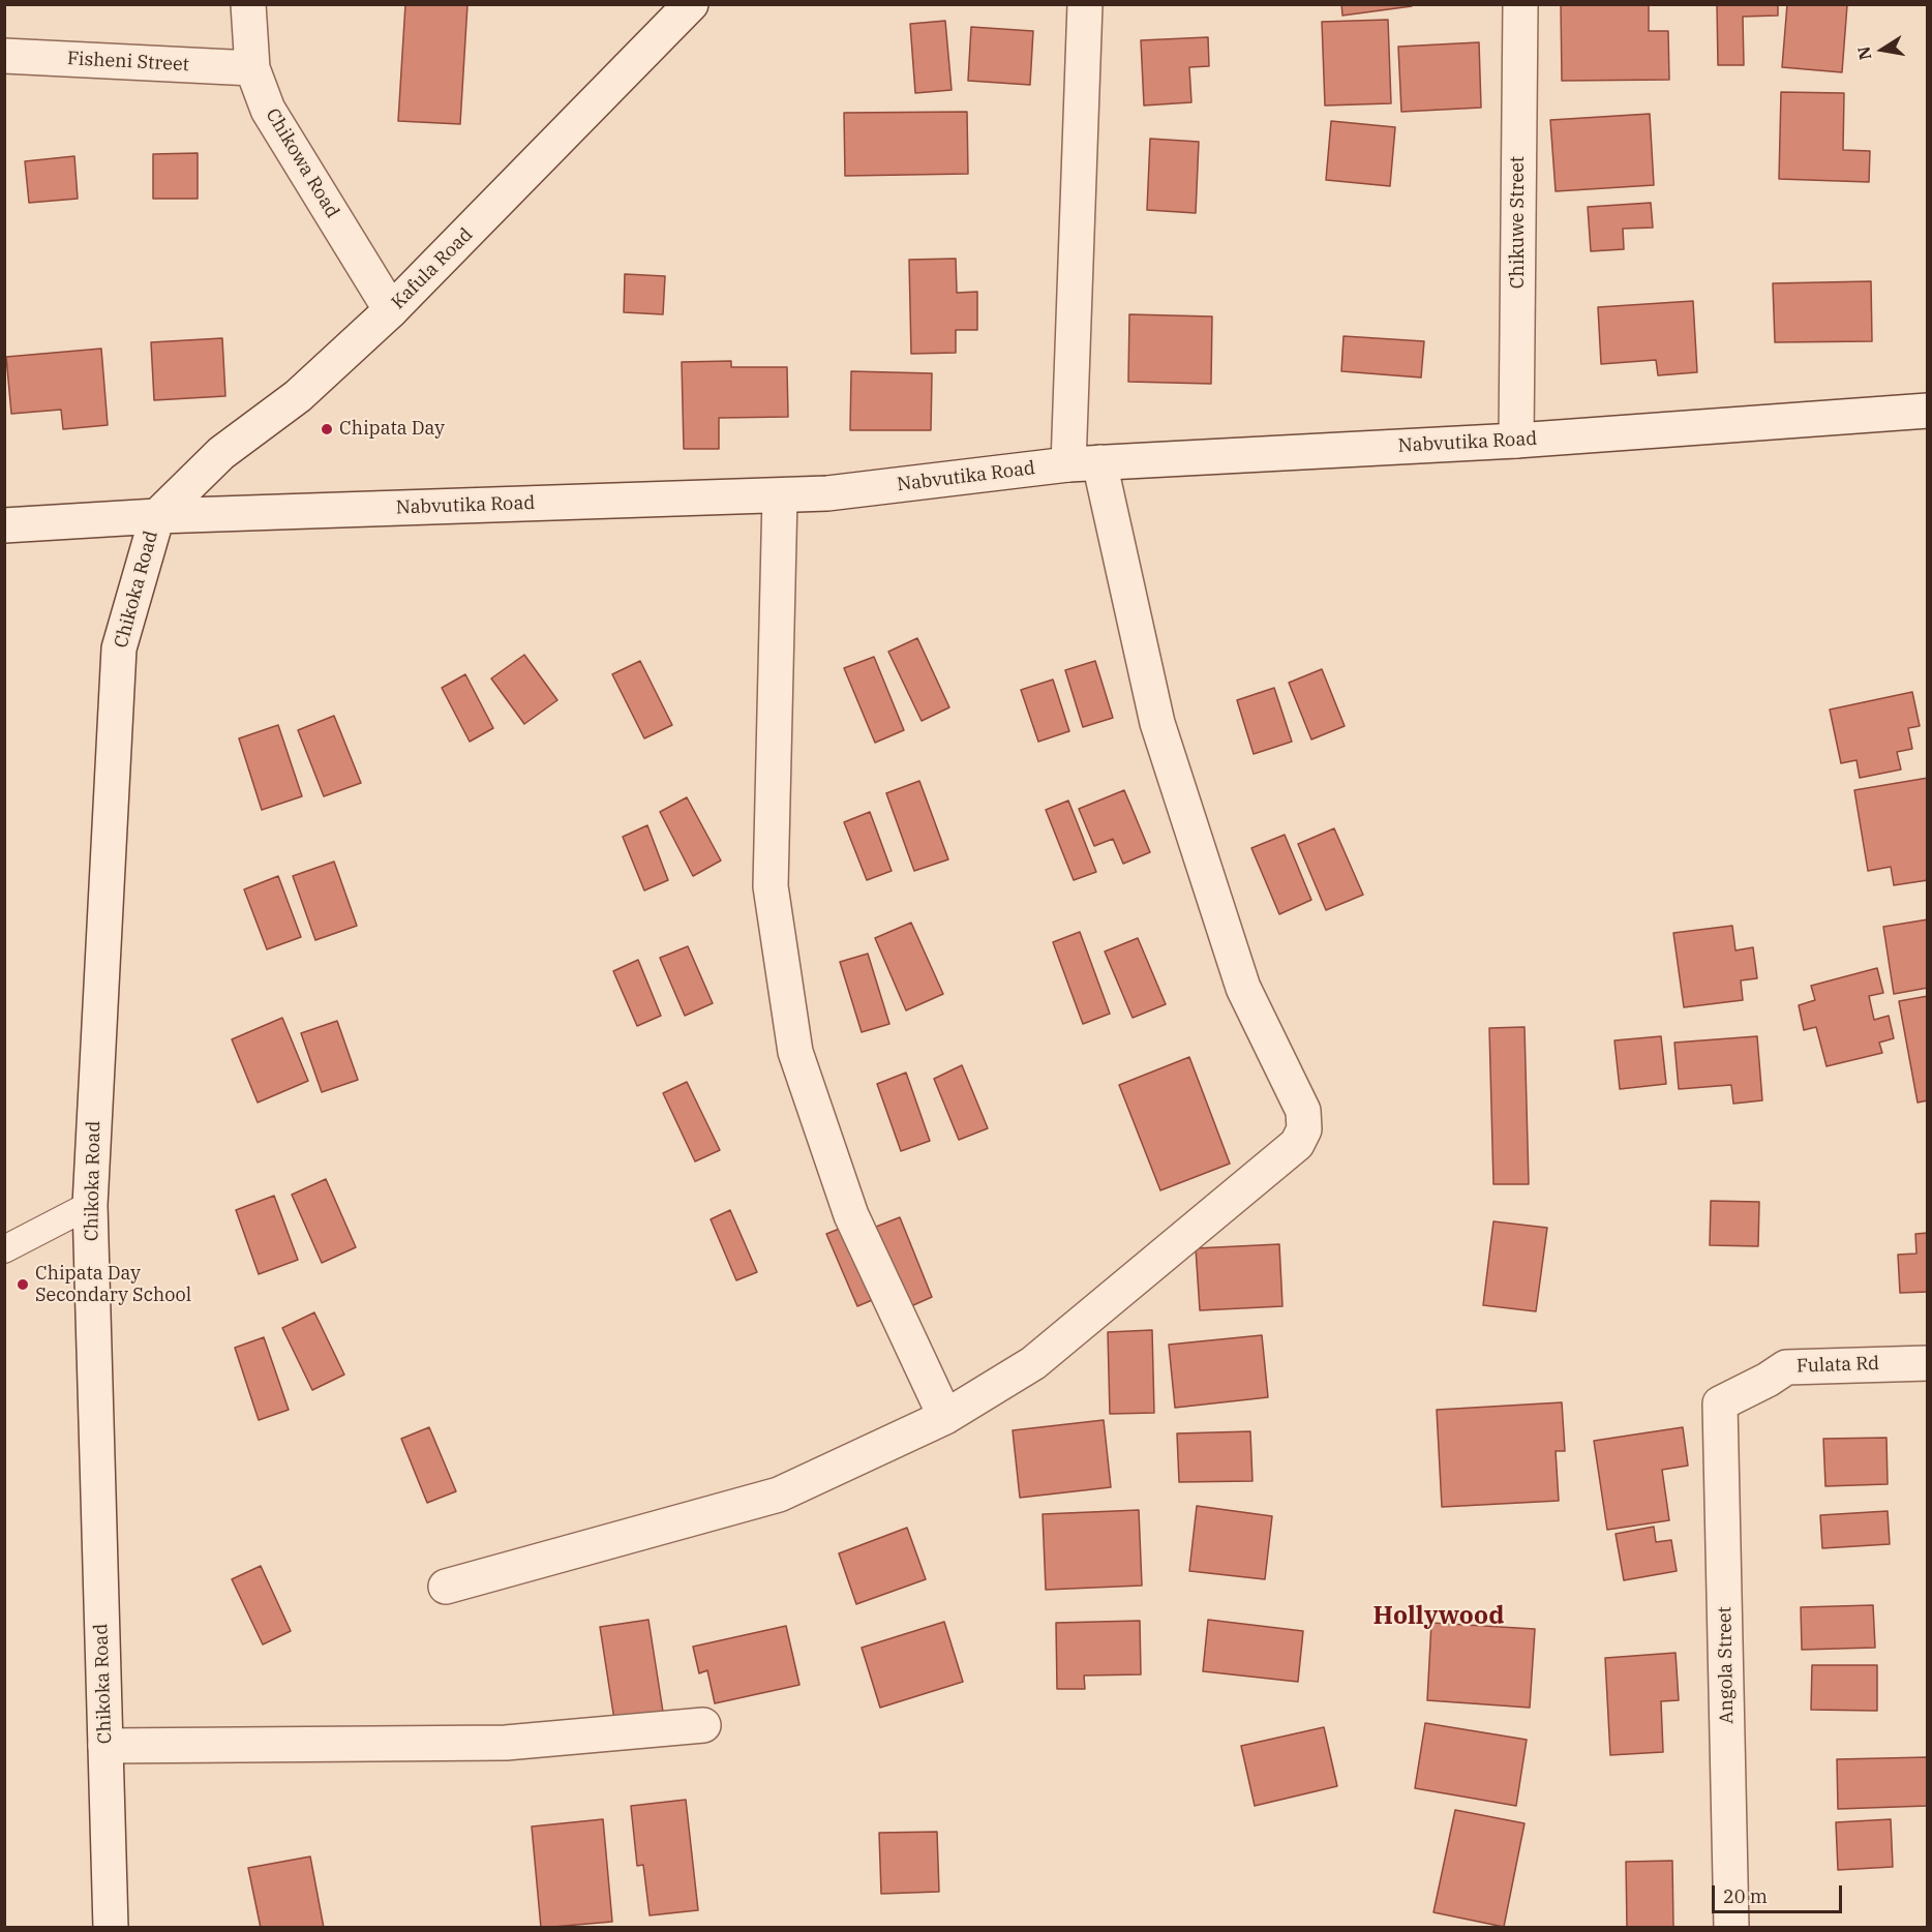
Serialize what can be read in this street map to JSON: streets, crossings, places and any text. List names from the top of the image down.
{
  "streets": {
    "street": [
      "Fisheni Street",
      "Chikowa Road",
      "Chikuwe Street",
      "Kafula Road",
      "Nabvutika Road",
      "Chikoka Road",
      "Fulata Rd",
      "Angola Street"
    ]
  },
  "crossings": [
    ["Fisheni Street", "Chikowa Road"],
    ["Chikowa Road", "Kafula Road"],
    ["Chikuwe Street", "Nabvutika Road"],
    ["Kafula Road", "Nabvutika Road"],
    ["Kafula Road", "Chikoka Road"],
    ["Nabvutika Road", "Chikoka Road"],
    ["Fulata Rd", "Angola Street"]
  ],
  "districts": ["Hollywood"],
  "places": ["Chipata Day", "Chipata Day Secondary School"],
  "scale_bar": "20 m",
  "north": "left"
}
